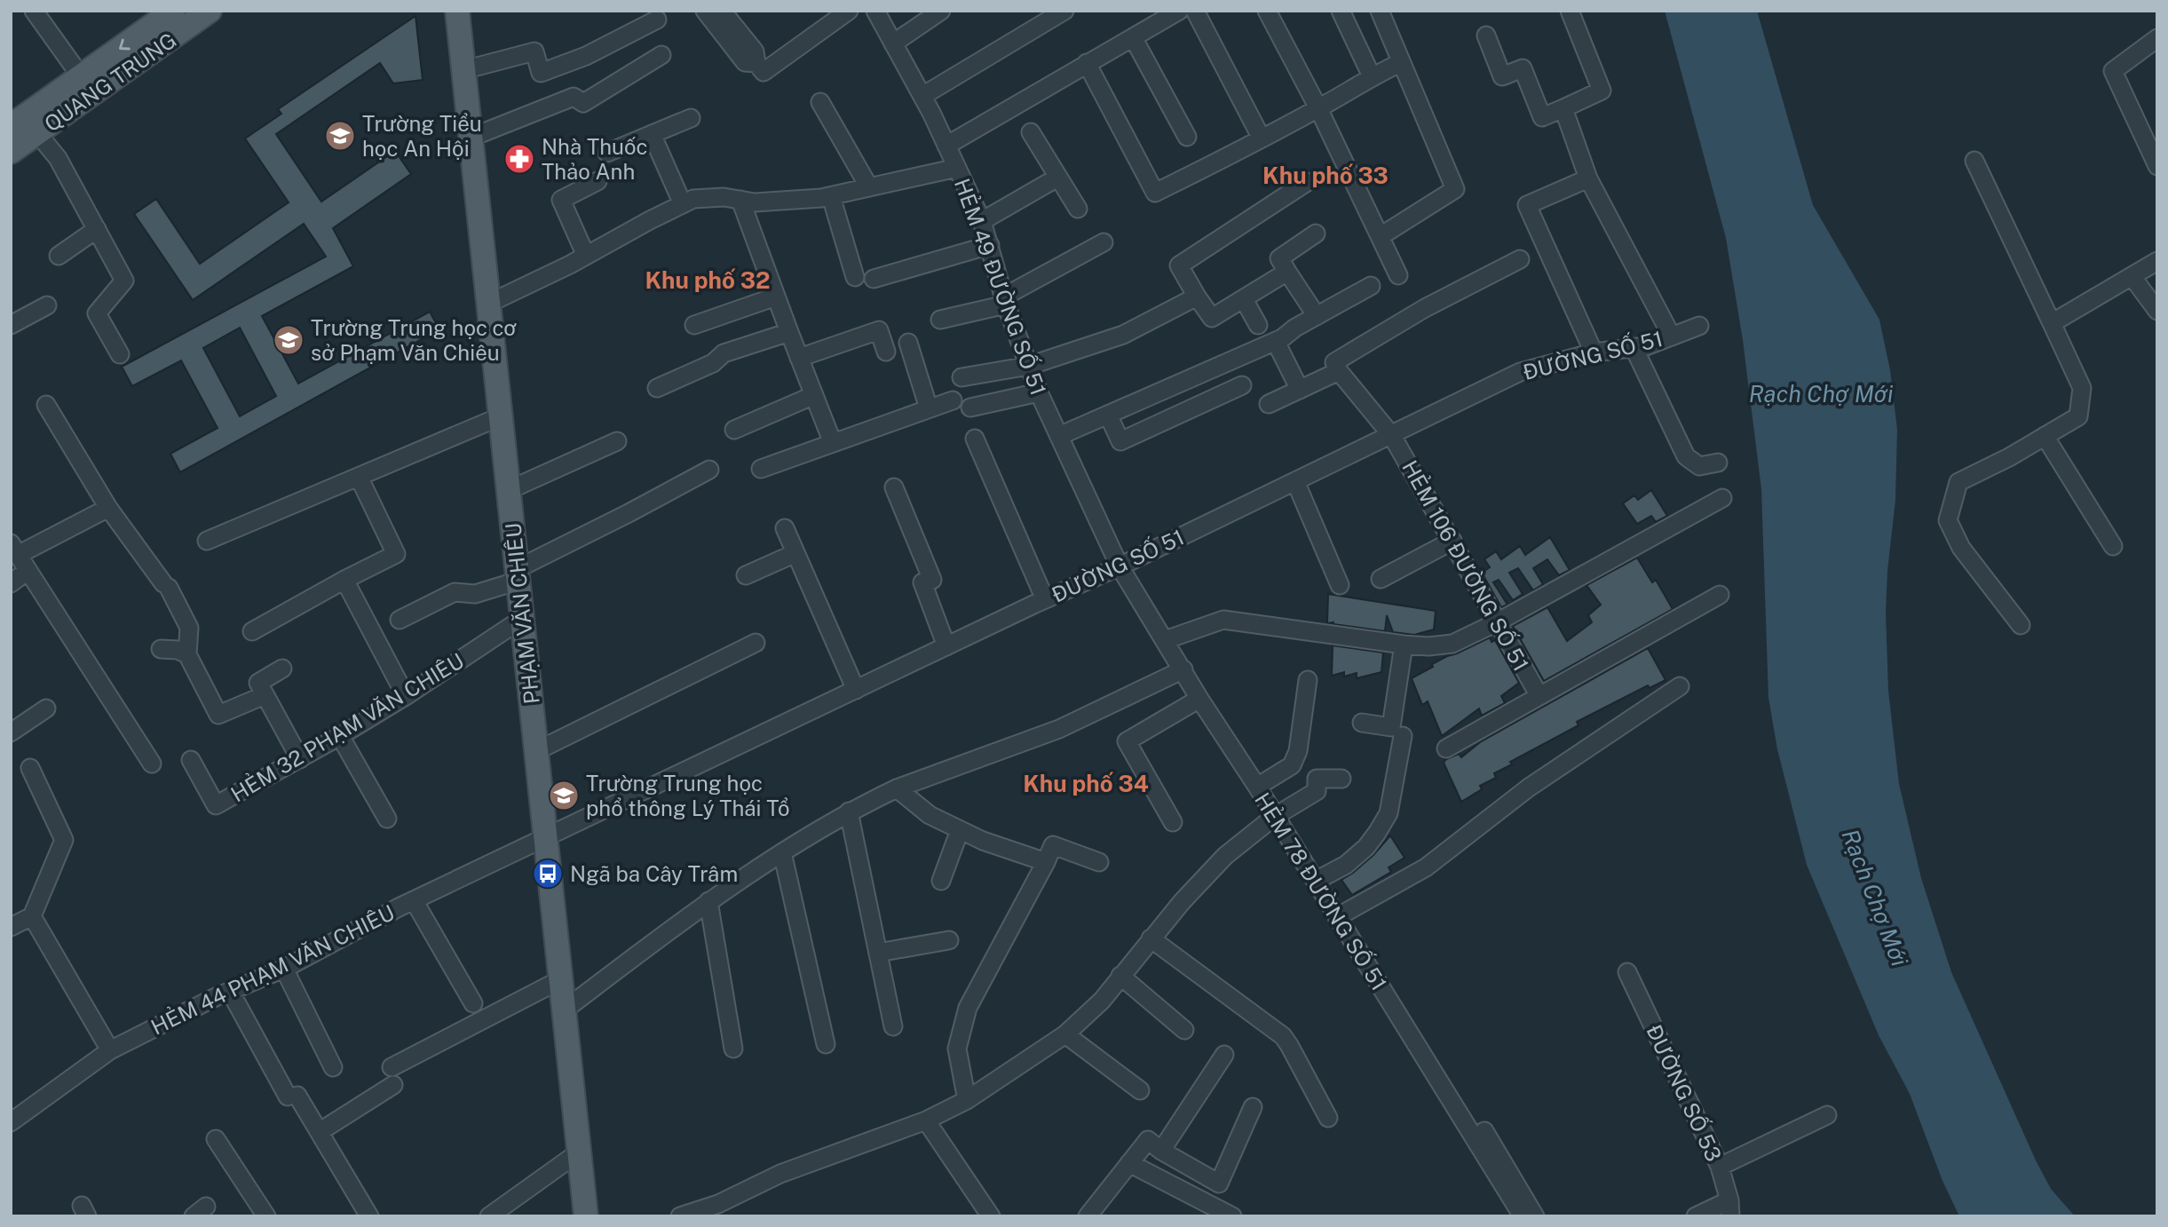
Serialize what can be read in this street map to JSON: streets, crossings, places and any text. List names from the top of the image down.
{
  "streets": {
    "main road": ["QUANG TRUNG", "PHẠM VĂN CHIÊU"],
    "street": [
      "HẺM 49 ĐƯỜNG SỐ 51",
      "ĐƯỜNG SỐ 51",
      "HẺM 106 ĐƯỜNG SỐ 51",
      "HẺM 32 PHẠM VĂN CHIÊU",
      "HẺM 78 ĐƯỜNG SỐ 51",
      "HẺM 44 PHẠM VĂN CHIÊU",
      "ĐƯỜNG SỐ 53"
    ]
  },
  "crossings": [
    ["HẺM 49 ĐƯỜNG SỐ 51", "ĐƯỜNG SỐ 51"],
    ["HẺM 49 ĐƯỜNG SỐ 51", "HẺM 78 ĐƯỜNG SỐ 51"],
    ["ĐƯỜNG SỐ 51", "HẺM 106 ĐƯỜNG SỐ 51"],
    ["ĐƯỜNG SỐ 51", "PHẠM VĂN CHIÊU"],
    ["ĐƯỜNG SỐ 51", "HẺM 78 ĐƯỜNG SỐ 51"],
    ["ĐƯỜNG SỐ 51", "HẺM 44 PHẠM VĂN CHIÊU"],
    ["PHẠM VĂN CHIÊU", "HẺM 32 PHẠM VĂN CHIÊU"],
    ["PHẠM VĂN CHIÊU", "HẺM 44 PHẠM VĂN CHIÊU"]
  ],
  "districts": ["Khu phố 33", "Khu phố 32", "Khu phố 34"],
  "water": ["Rạch Chợ Mới"],
  "places": {
    "school or university": ["Trường Tiểu học An Hội", "Trường Trung học cơ sở Phạm Văn Chiêu", "Trường Trung học phổ thông Lý Thái Tổ"],
    "pharmacy": ["Nhà Thuốc Thảo Anh"],
    "bus stop": ["Ngã ba Cây Trâm"]
  }
}
